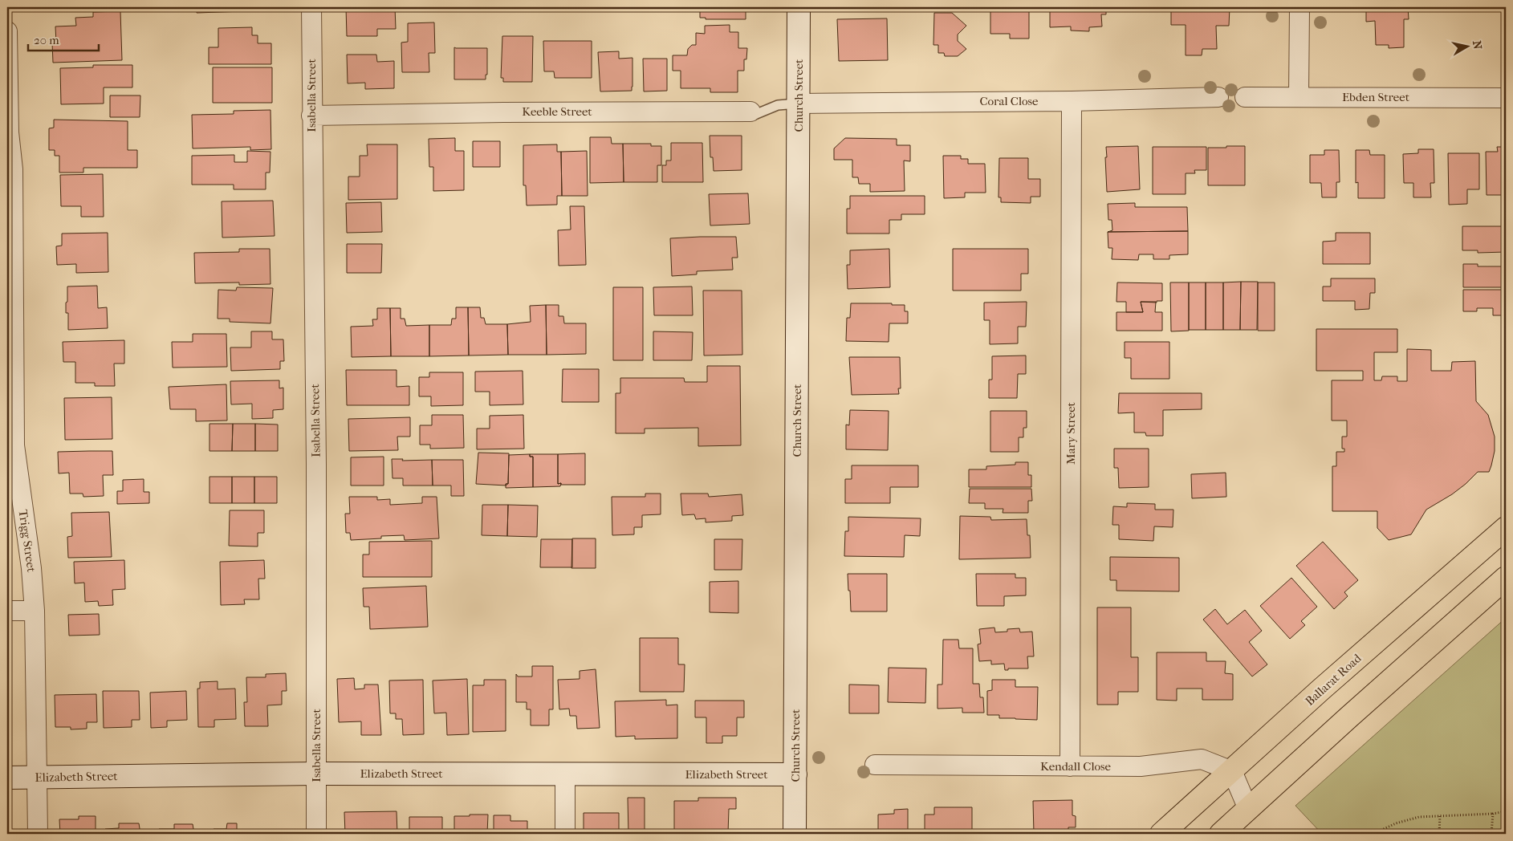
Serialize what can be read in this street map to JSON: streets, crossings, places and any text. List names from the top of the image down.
{
  "streets": {
    "highway": ["Ballarat Road"],
    "street": [
      "Isabella Street",
      "Church Street",
      "Ebden Street",
      "Coral Close",
      "Keeble Street",
      "Mary Street",
      "Trigg Street",
      "Kendall Close",
      "Elizabeth Street"
    ]
  },
  "crossings": [
    ["Isabella Street", "Keeble Street"],
    ["Isabella Street", "Elizabeth Street"],
    ["Church Street", "Coral Close"],
    ["Church Street", "Keeble Street"],
    ["Church Street", "Elizabeth Street"],
    ["Coral Close", "Keeble Street"],
    ["Coral Close", "Mary Street"],
    ["Mary Street", "Kendall Close"],
    ["Trigg Street", "Elizabeth Street"],
    ["Ballarat Road", "Kendall Close"]
  ],
  "scale_bar": "20 m",
  "north": "right"
}
